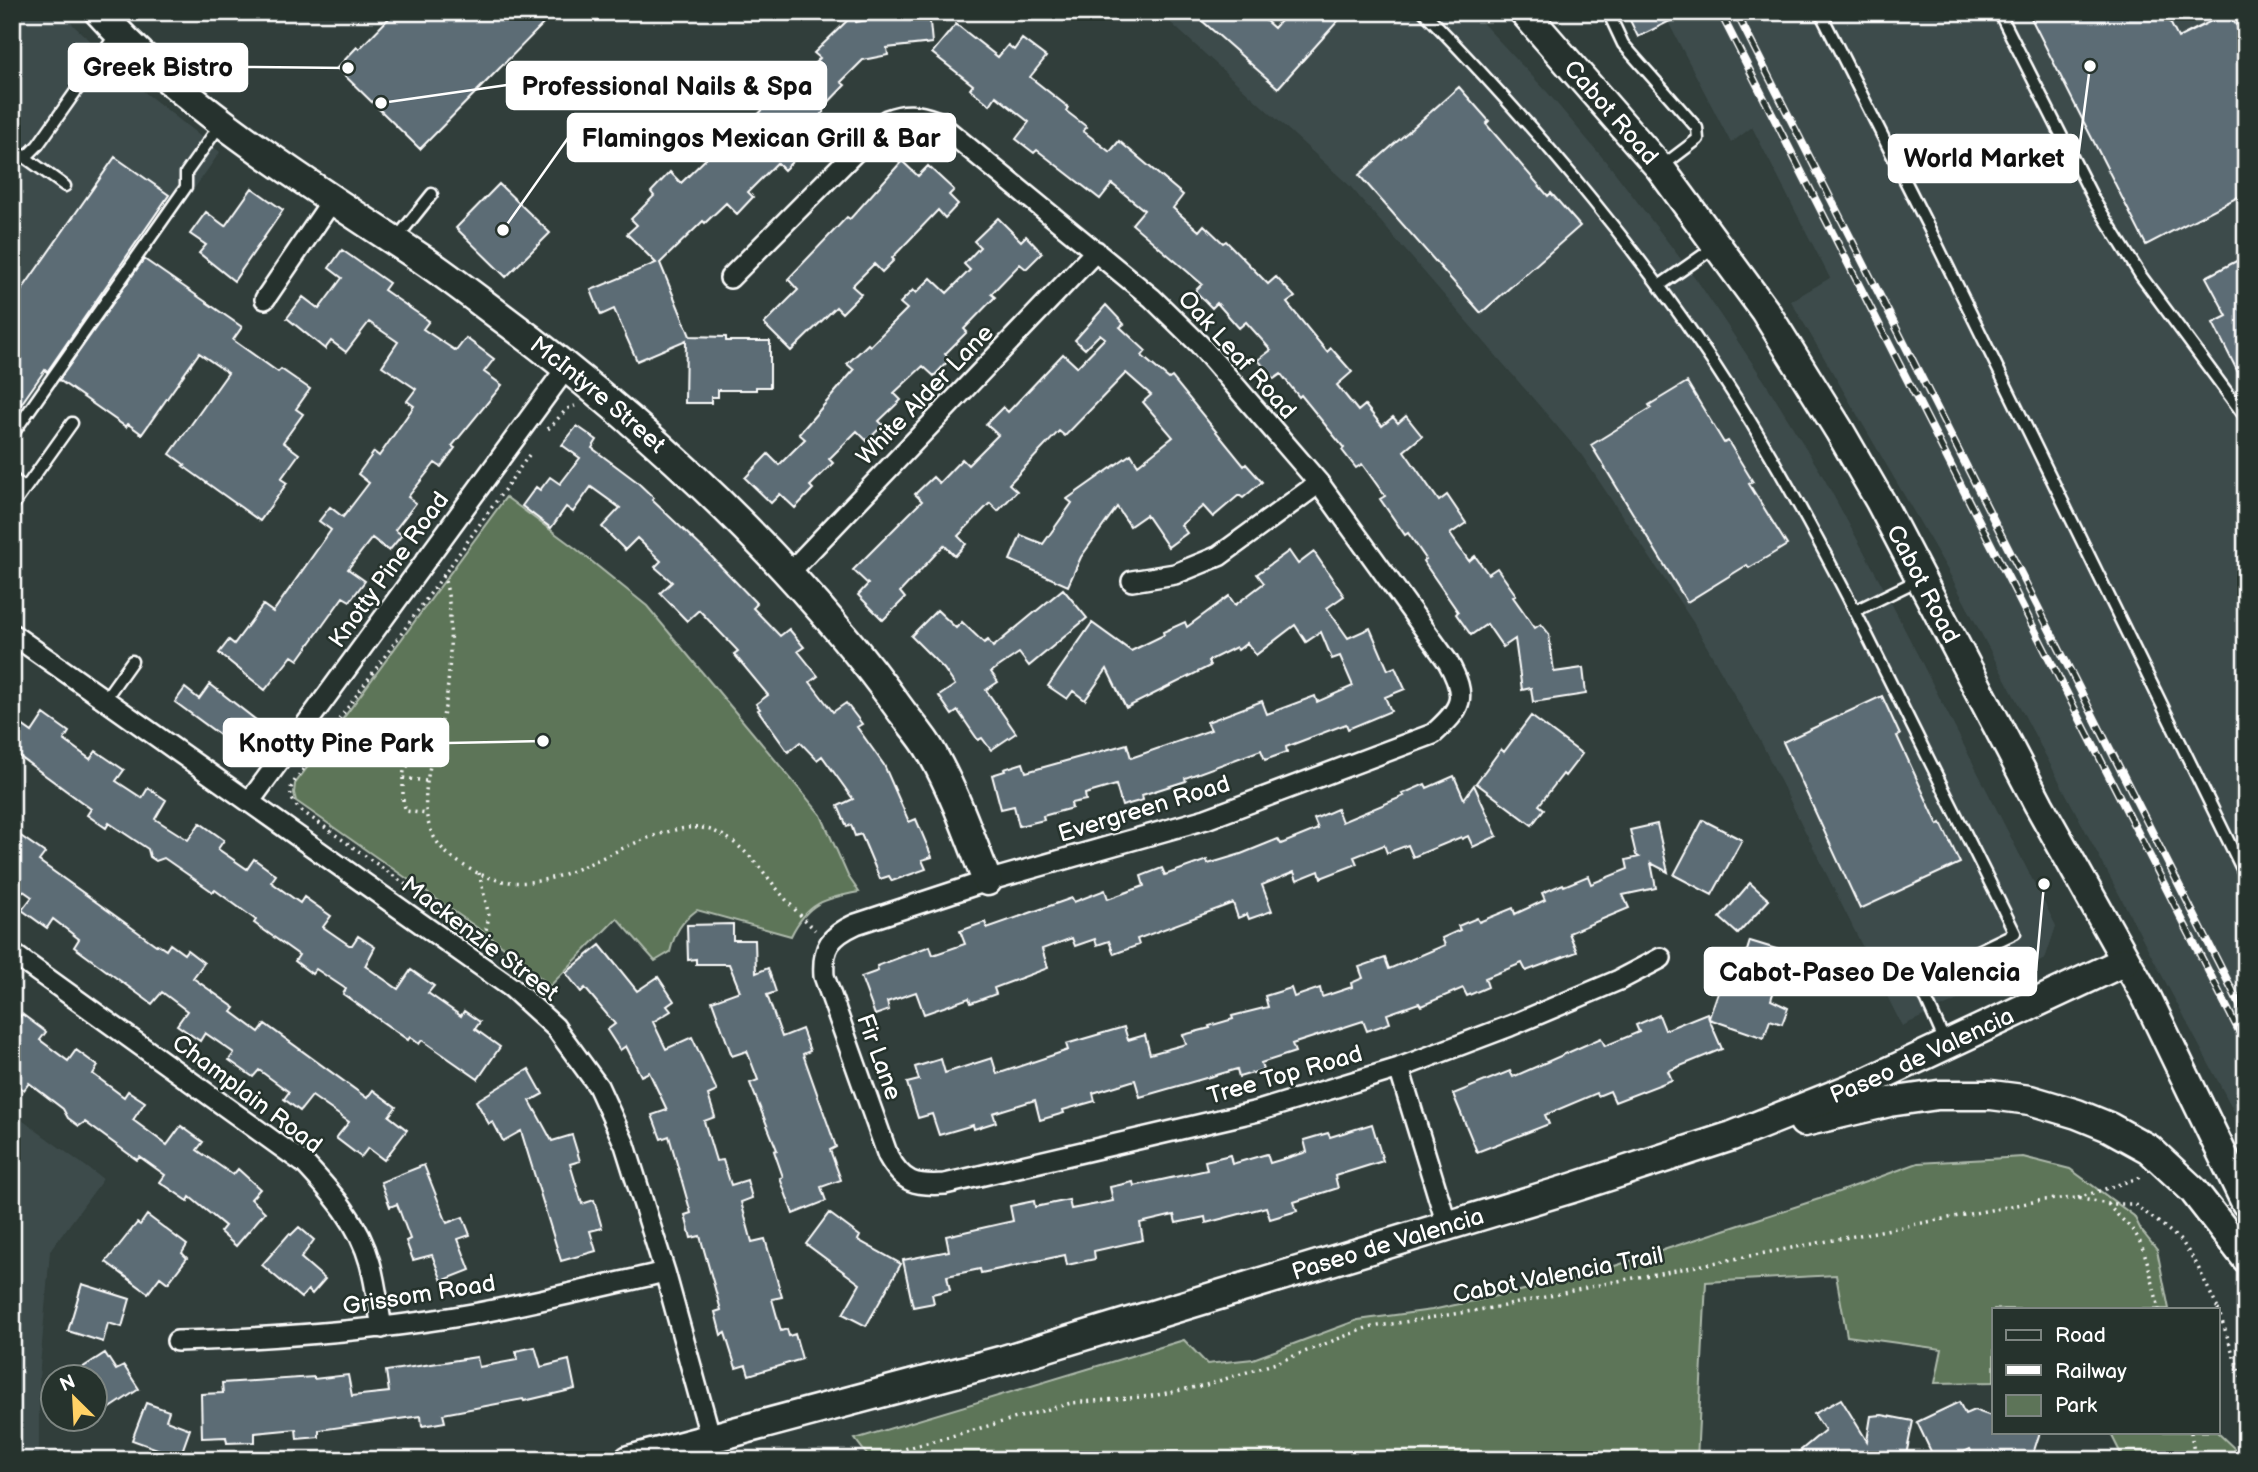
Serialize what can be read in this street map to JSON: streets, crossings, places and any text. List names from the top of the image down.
{
  "streets": {
    "main road": ["Cabot Road", "McIntyre Street", "Paseo de Valencia"],
    "street": [
      "Oak Leaf Road",
      "White Alder Lane",
      "Knotty Pine Road",
      "Evergreen Road",
      "Mackenzie Street",
      "Fir Lane",
      "Tree Top Road",
      "Champlain Road",
      "Grissom Road"
    ],
    "path": ["Cabot Valencia Trail"]
  },
  "crossings": [
    ["Cabot Road", "Paseo de Valencia"],
    ["Oak Leaf Road", "White Alder Lane"],
    ["Oak Leaf Road", "Evergreen Road"],
    ["McIntyre Street", "White Alder Lane"],
    ["McIntyre Street", "Knotty Pine Road"],
    ["McIntyre Street", "Evergreen Road"],
    ["Knotty Pine Road", "Mackenzie Street"],
    ["Evergreen Road", "Fir Lane"],
    ["Mackenzie Street", "Paseo de Valencia"],
    ["Mackenzie Street", "Grissom Road"],
    ["Fir Lane", "Tree Top Road"],
    ["Champlain Road", "Grissom Road"]
  ],
  "places": [
    "World Market",
    "Greek Bistro",
    "Professional Nails & Spa",
    "Flamingos Mexican Grill & Bar",
    "Knotty Pine Park",
    "Cabot-Paseo De Valencia"
  ],
  "legend": ["Road", "Railway", "Park"],
  "north": "top left"
}
